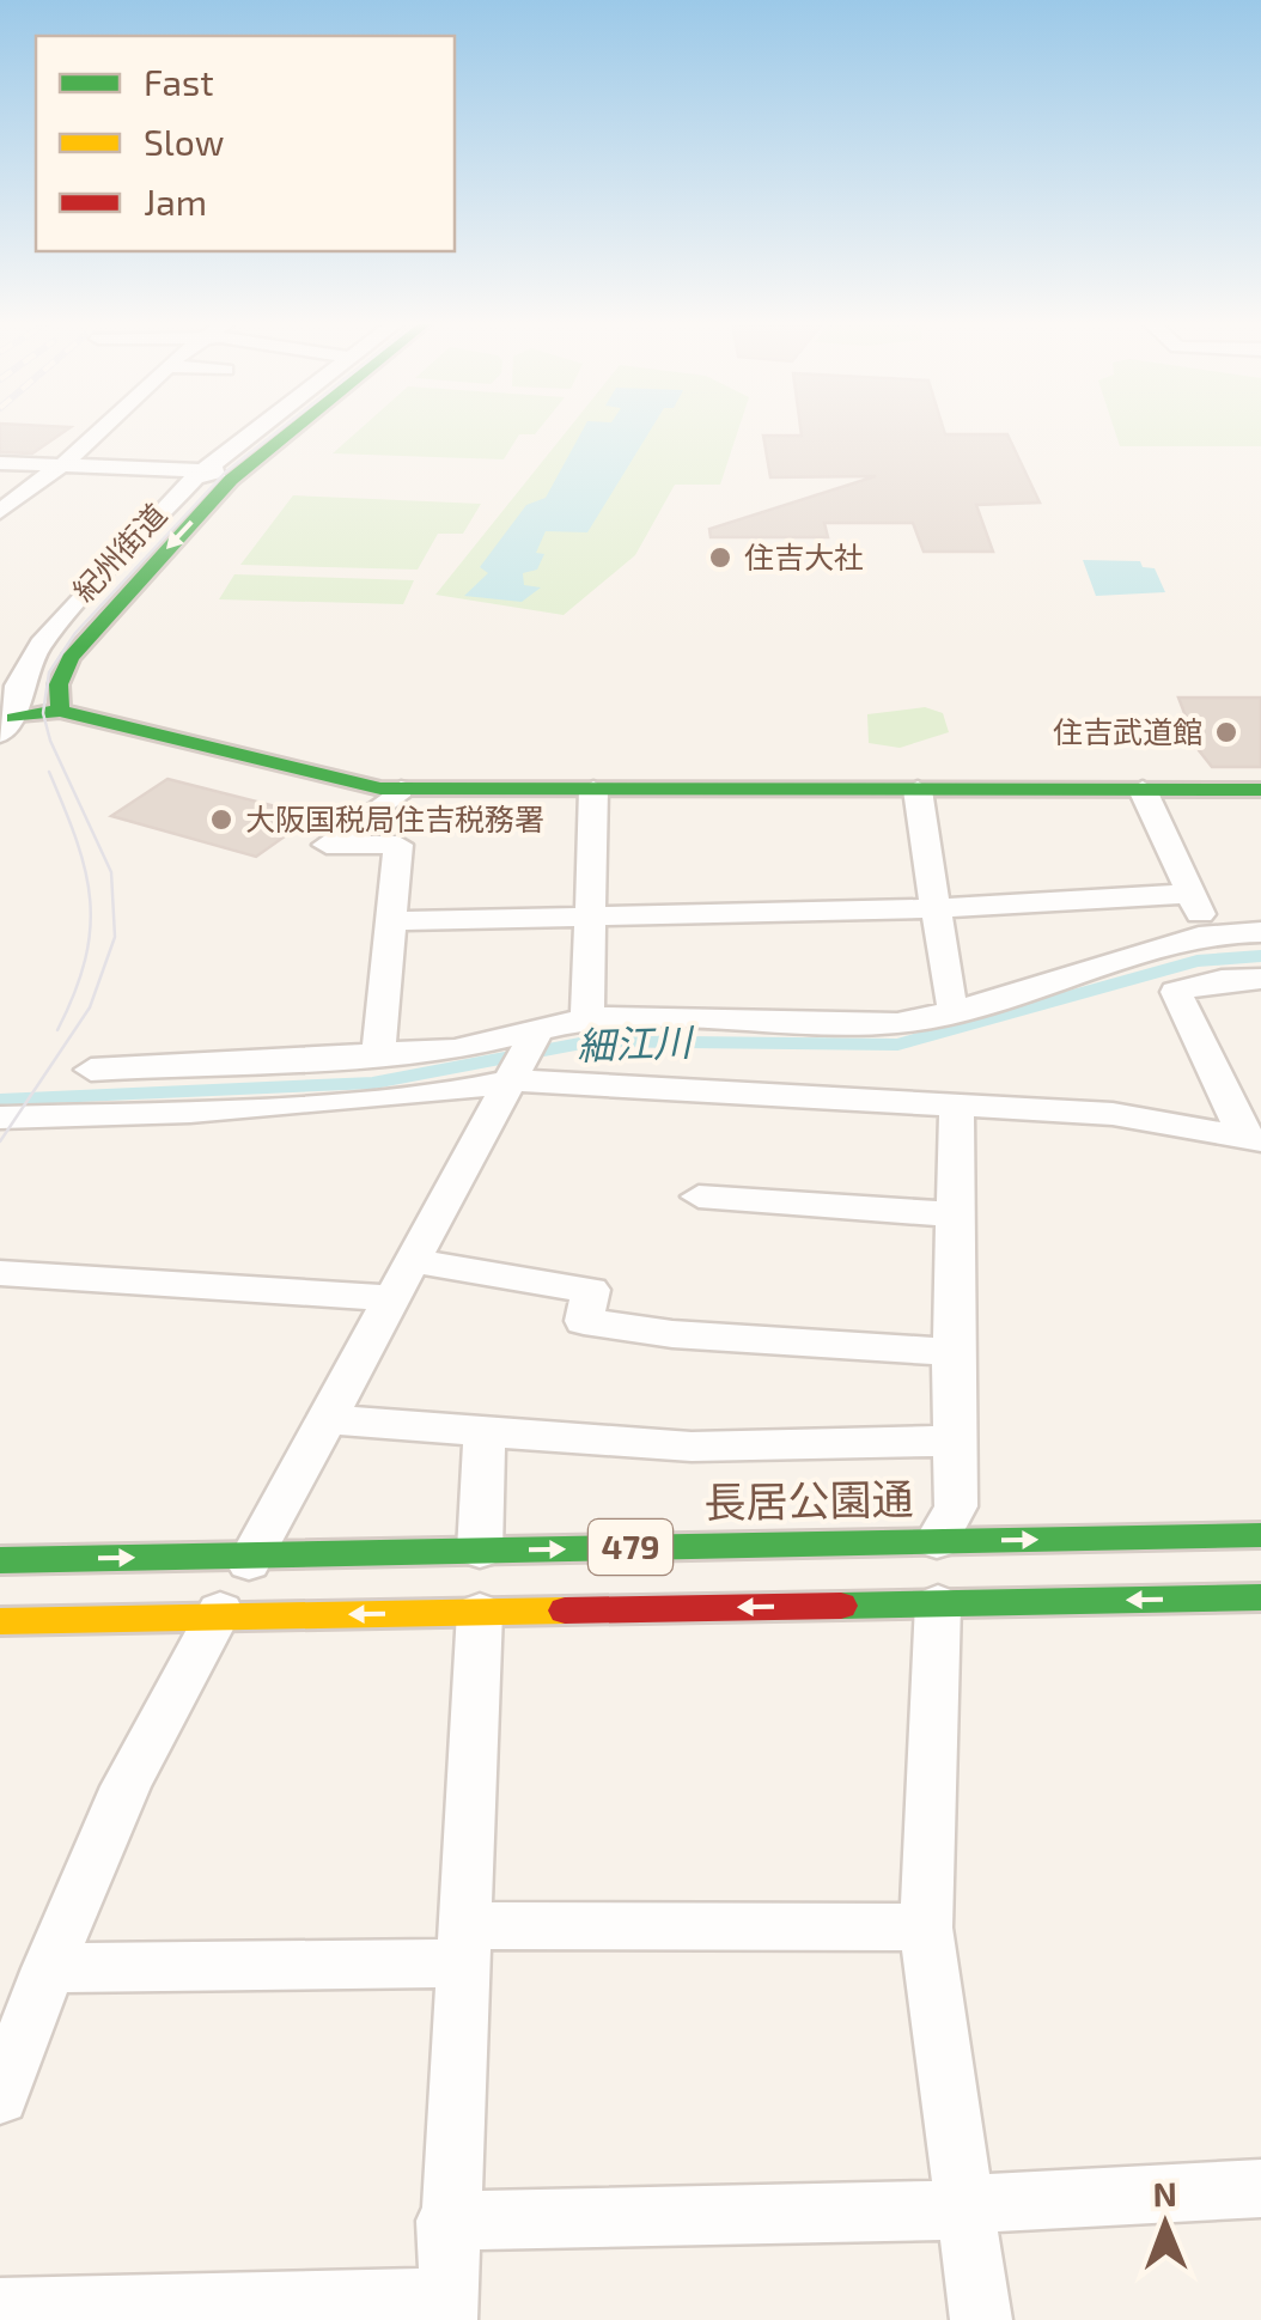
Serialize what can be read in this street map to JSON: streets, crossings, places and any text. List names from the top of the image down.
{
  "streets": {
    "main road": ["紀州街道", "長居公園通", "479"]
  },
  "water": ["細江川"],
  "places": ["住吉大社", "住吉武道館", "大阪国税局住吉税務署"],
  "legend": ["Fast", "Slow", "Jam"],
  "north": "top"
}
